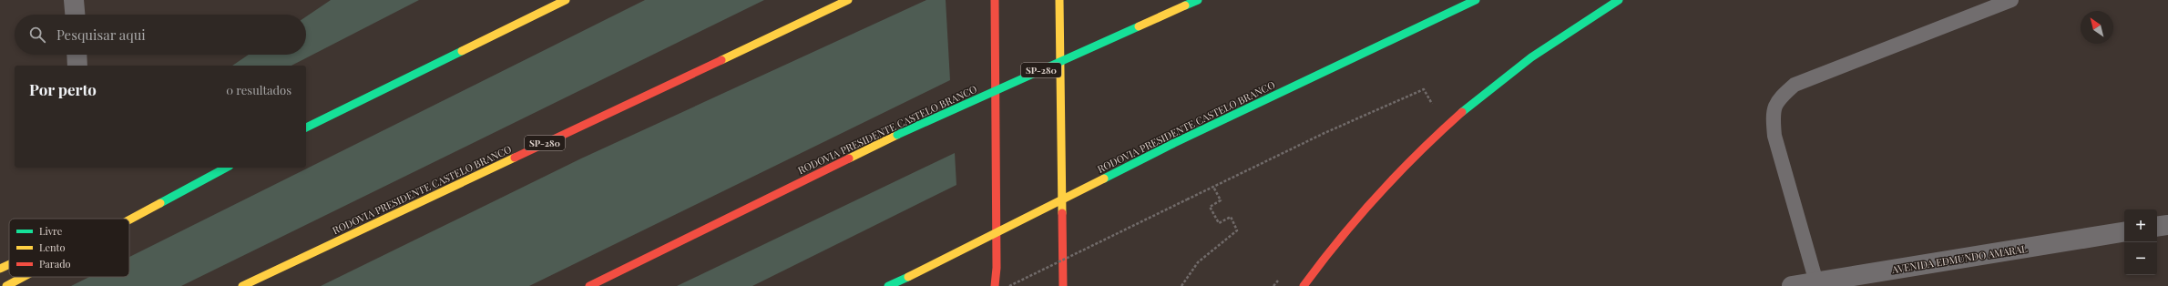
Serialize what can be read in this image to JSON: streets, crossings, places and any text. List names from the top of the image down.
{
  "streets": {
    "highway": ["SP-280", "RODOVIA PRESIDENTE CASTELO BRANCO"],
    "street": ["AVENIDA EDMUNDO AMARAL"]
  },
  "legend": ["Livre", "Lento", "Parado"],
  "north": "top left",
  "page": {
    "search": "Pesquisar aqui",
    "heading": ["Por perto", "0 resultados"],
    "map_buttons": ["+", "−"]
  }
}
